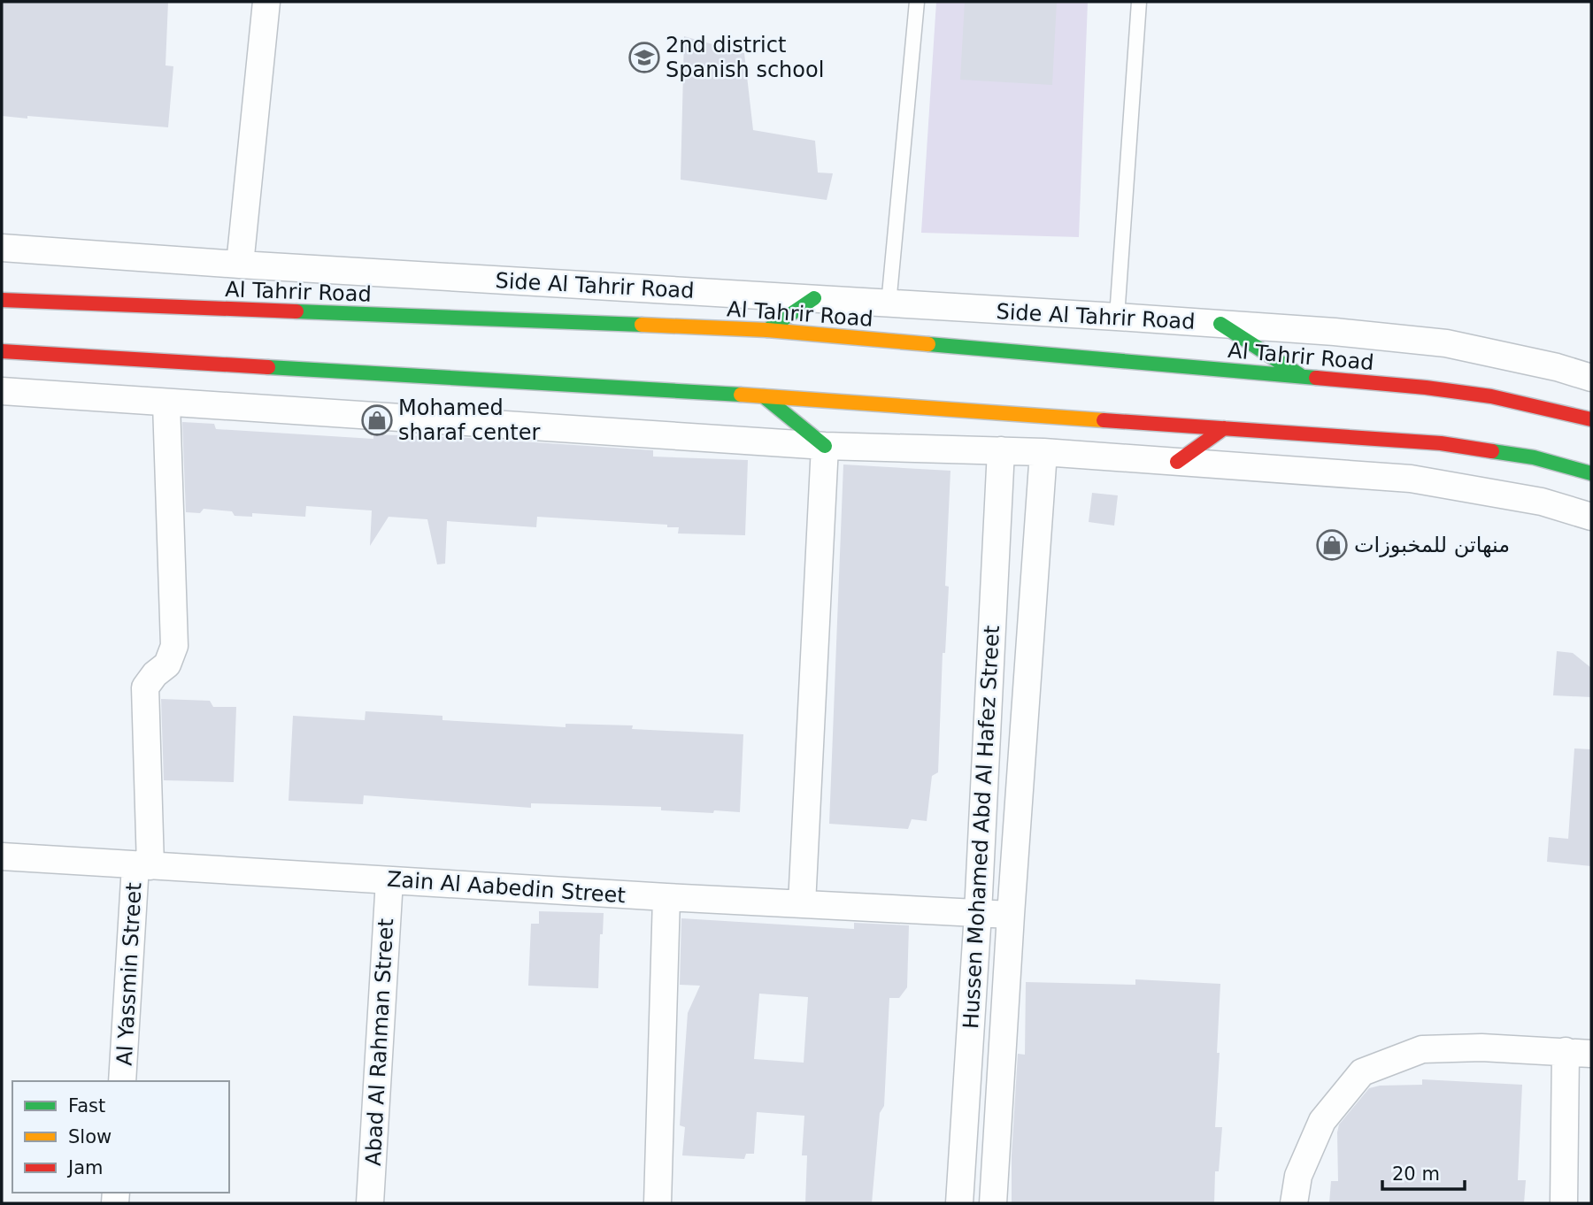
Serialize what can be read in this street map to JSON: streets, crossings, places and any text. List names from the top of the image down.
{
  "streets": {
    "street": [
      "Side Al Tahrir Road",
      "Al Tahrir Road",
      "Hussen Mohamed Abd Al Hafez Street",
      "Zain Al Aabedin Street",
      "Al Yassmin Street",
      "Abad Al Rahman Street"
    ]
  },
  "crossings": [
    ["Hussen Mohamed Abd Al Hafez Street", "Zain Al Aabedin Street"],
    ["Zain Al Aabedin Street", "Al Yassmin Street"],
    ["Zain Al Aabedin Street", "Abad Al Rahman Street"]
  ],
  "places": {
    "school or university": ["2nd district Spanish school"],
    "shop": ["Mohamed sharaf center", "منهاتن للمخبوزات"]
  },
  "legend": ["Fast", "Slow", "Jam"],
  "scale_bar": "20 m"
}
